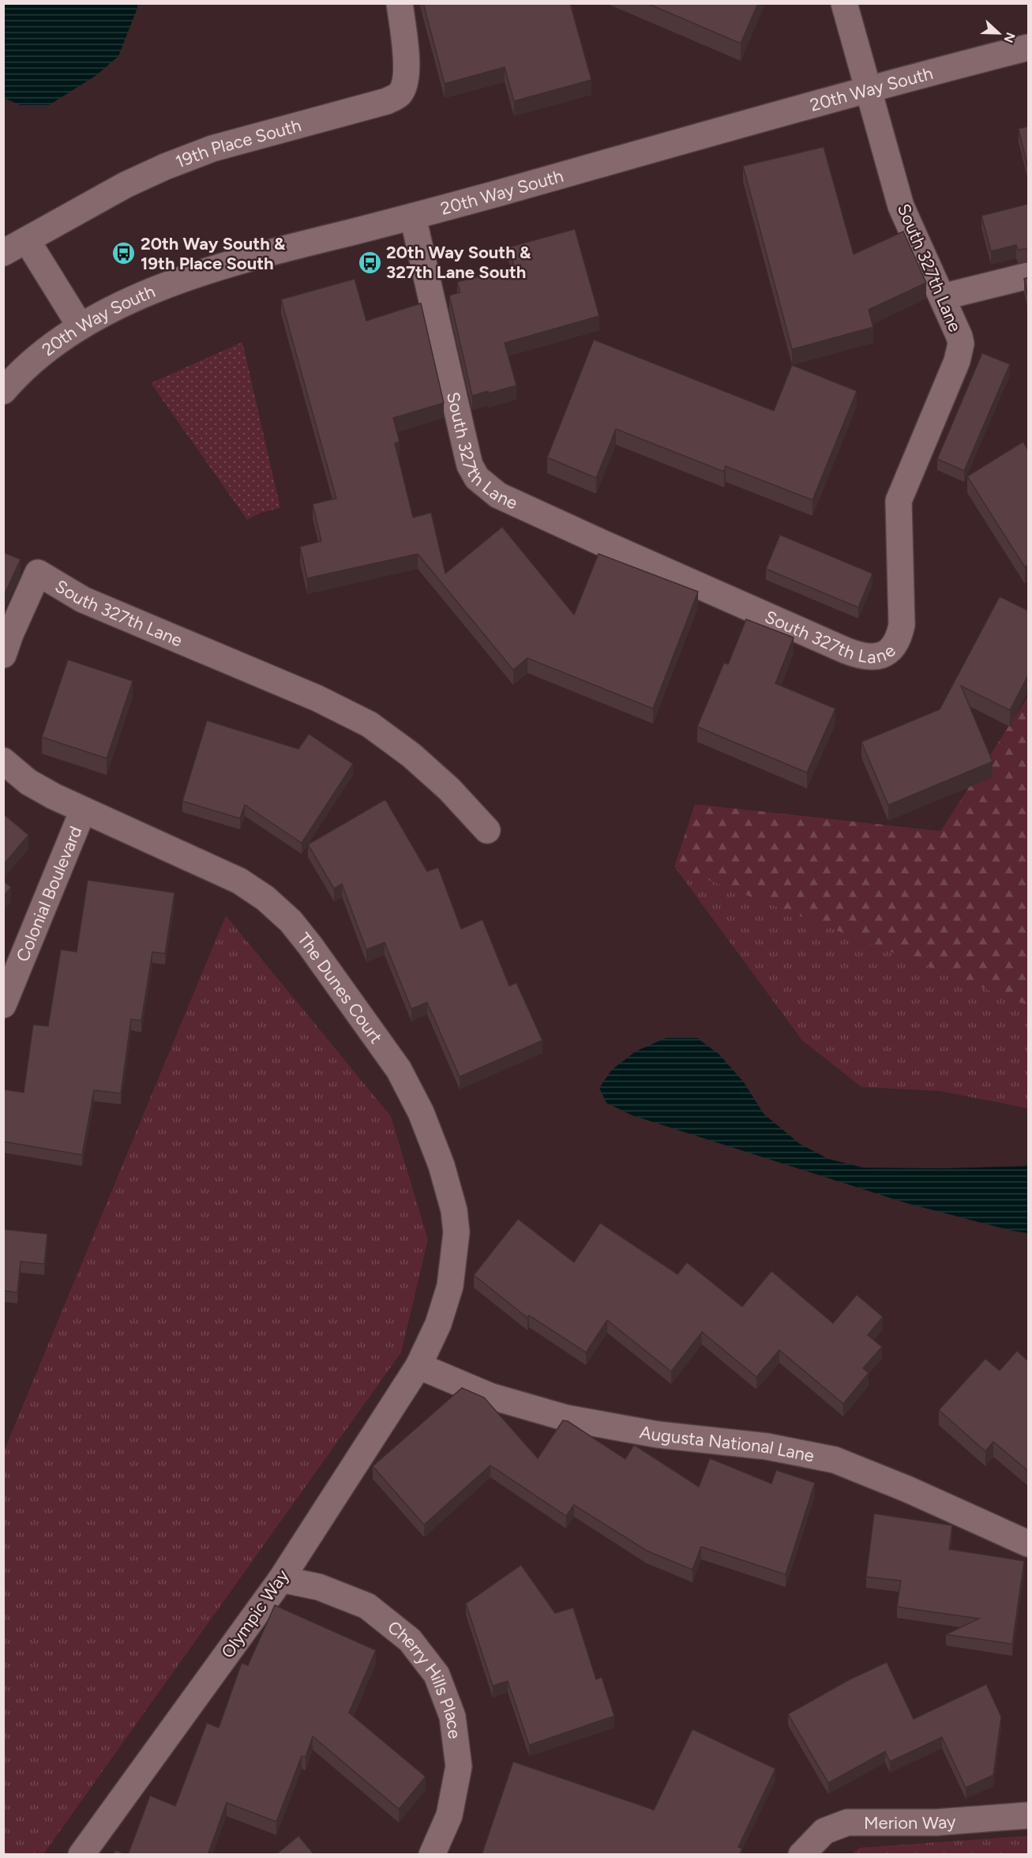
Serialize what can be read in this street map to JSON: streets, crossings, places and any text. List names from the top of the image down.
{
  "streets": {
    "street": [
      "20th Way South",
      "19th Place South",
      "South 327th Lane",
      "Colonial Boulevard",
      "The Dunes Court",
      "Augusta National Lane",
      "Olympic Way",
      "Cherry Hills Place",
      "Merion Way"
    ]
  },
  "crossings": [
    ["20th Way South", "South 327th Lane"],
    ["Colonial Boulevard", "The Dunes Court"],
    ["The Dunes Court", "Augusta National Lane"],
    ["The Dunes Court", "Olympic Way"],
    ["Augusta National Lane", "Olympic Way"],
    ["Olympic Way", "Cherry Hills Place"]
  ],
  "places": {
    "bus stop": ["20th Way South & 19th Place South", "20th Way South & 327th Lane South"]
  },
  "north": "right"
}
